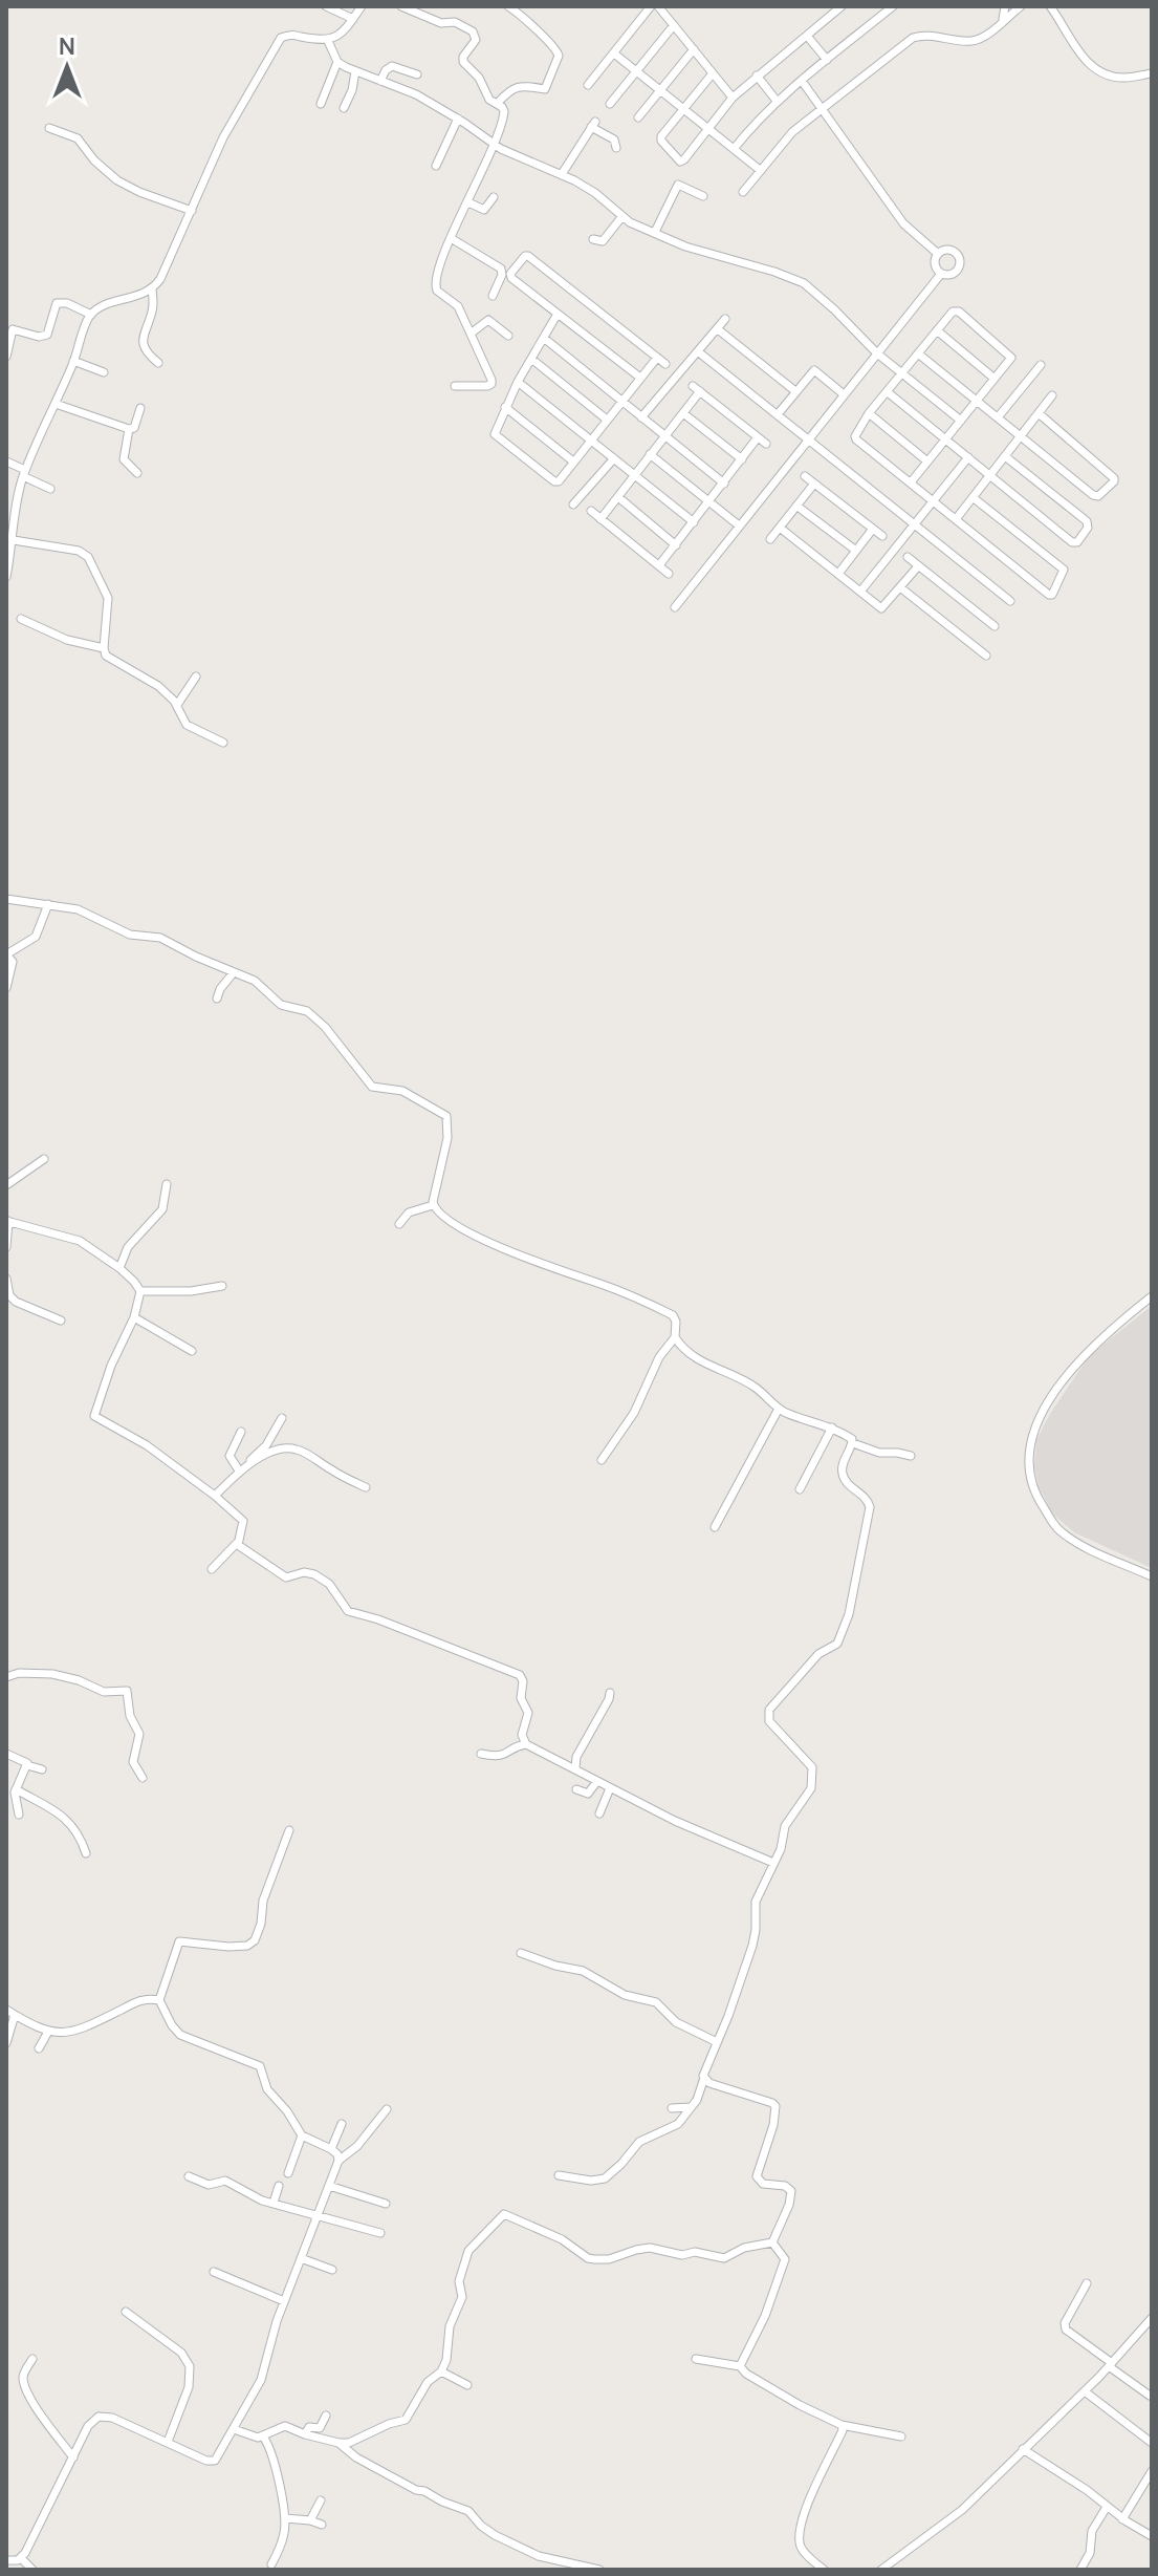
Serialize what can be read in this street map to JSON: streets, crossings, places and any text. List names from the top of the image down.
{
  "north": "top"
}
